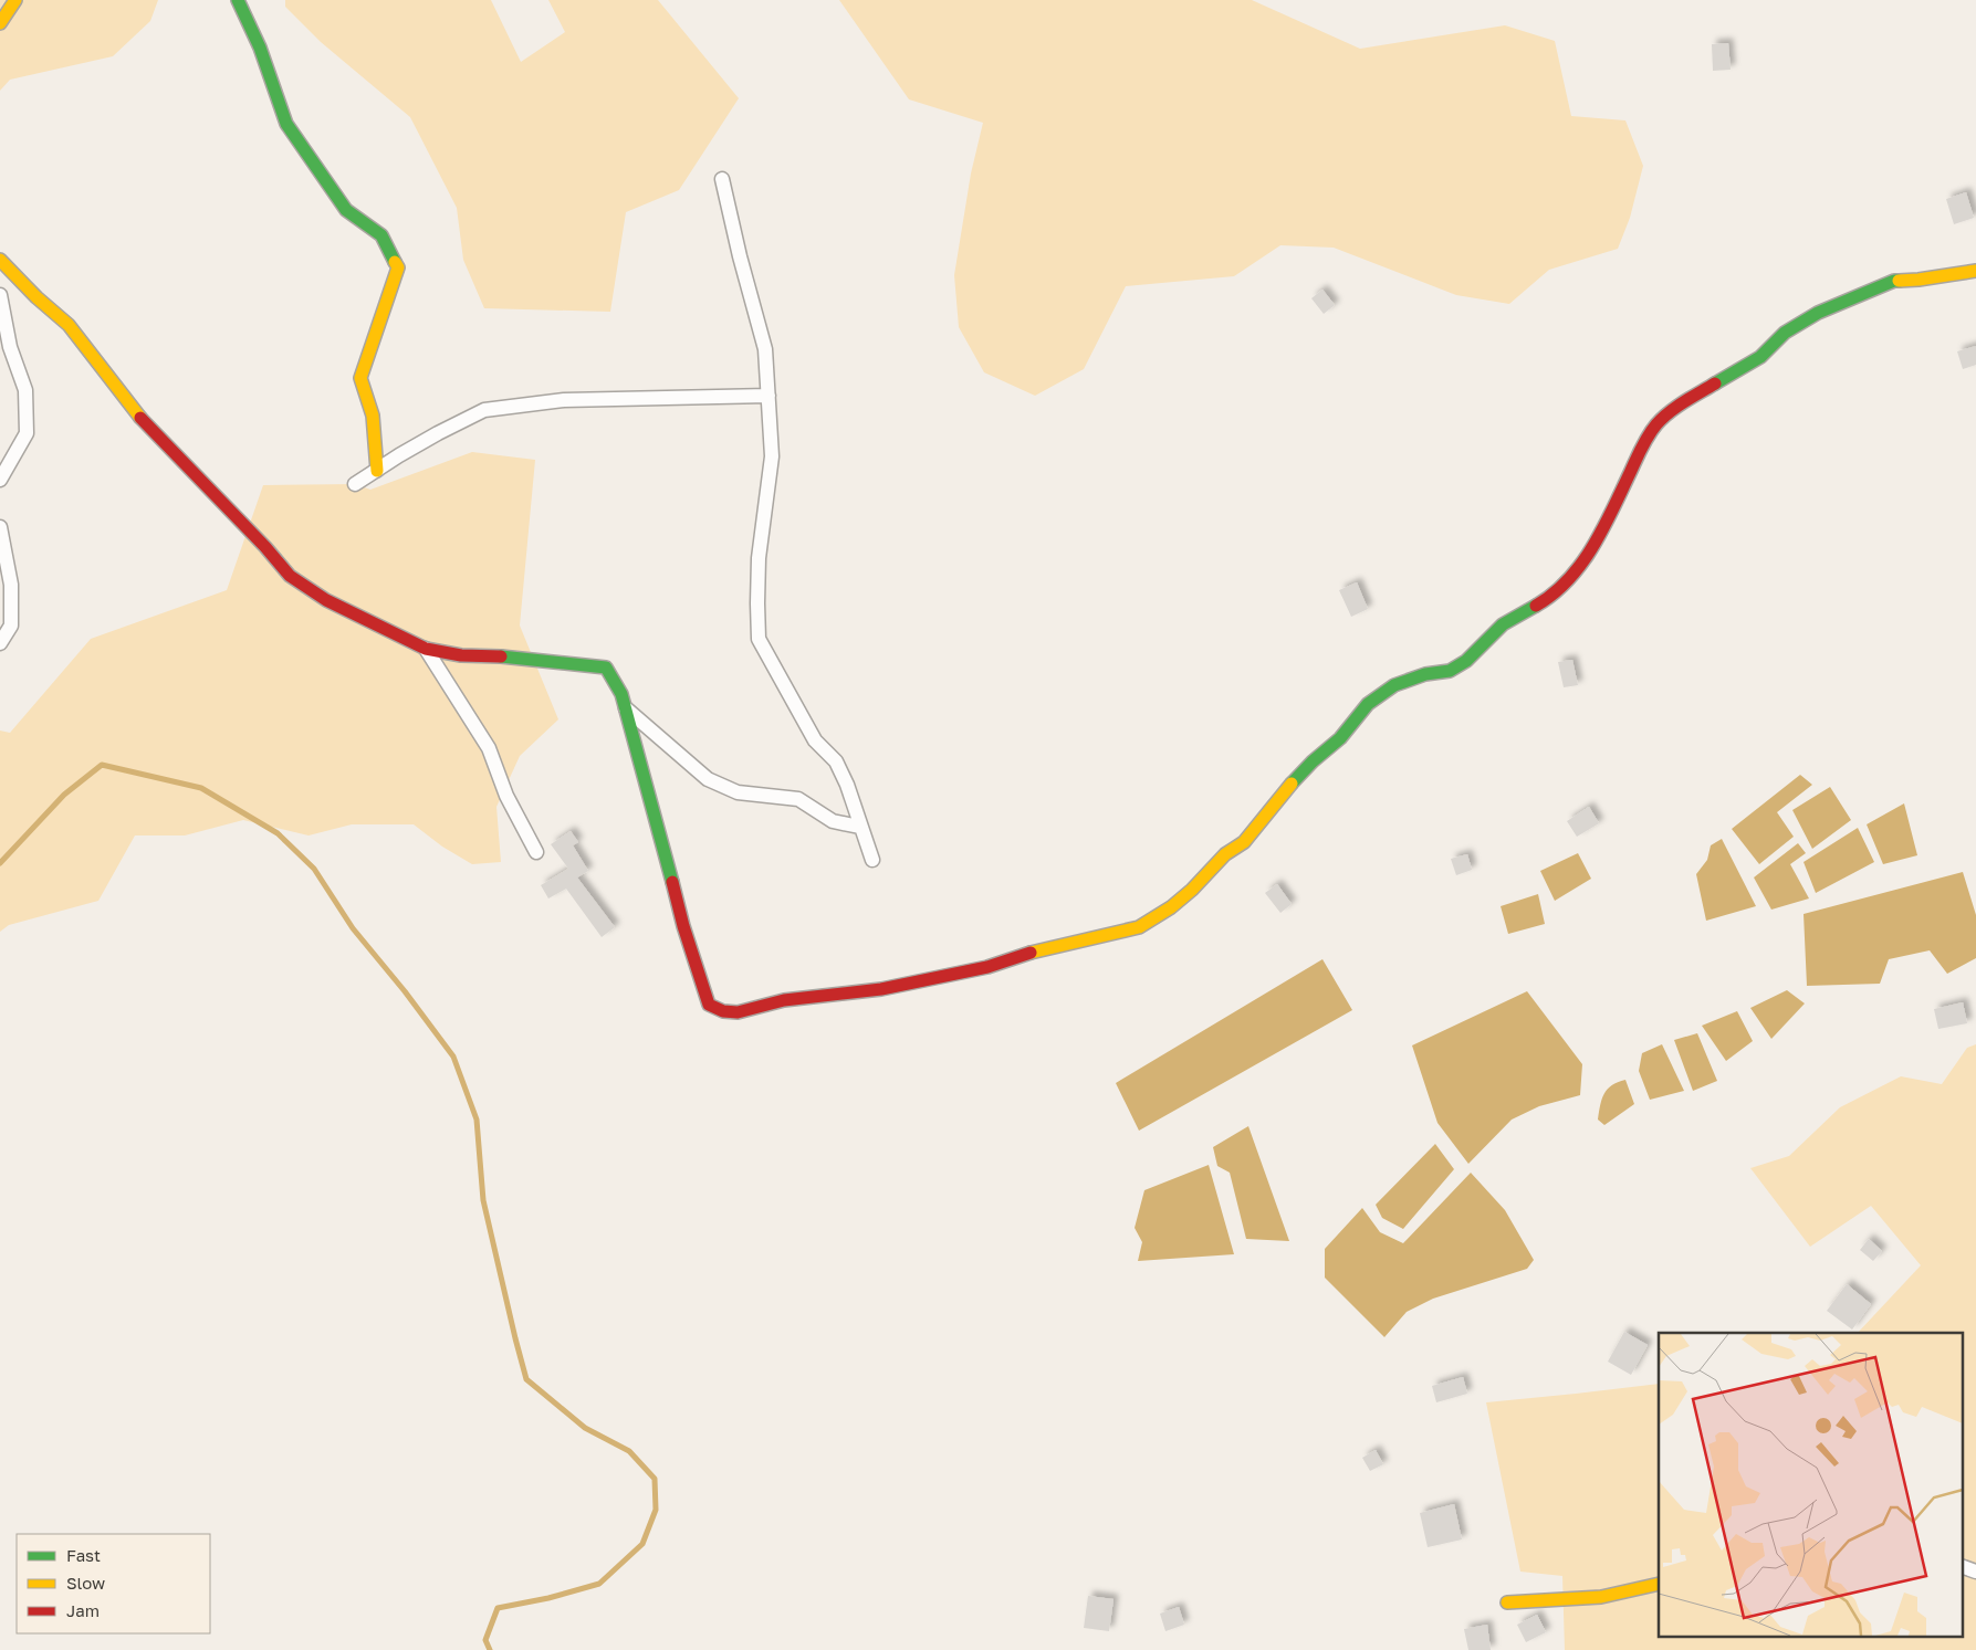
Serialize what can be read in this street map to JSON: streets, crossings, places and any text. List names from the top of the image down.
{
  "legend": ["Fast", "Slow", "Jam"]
}
